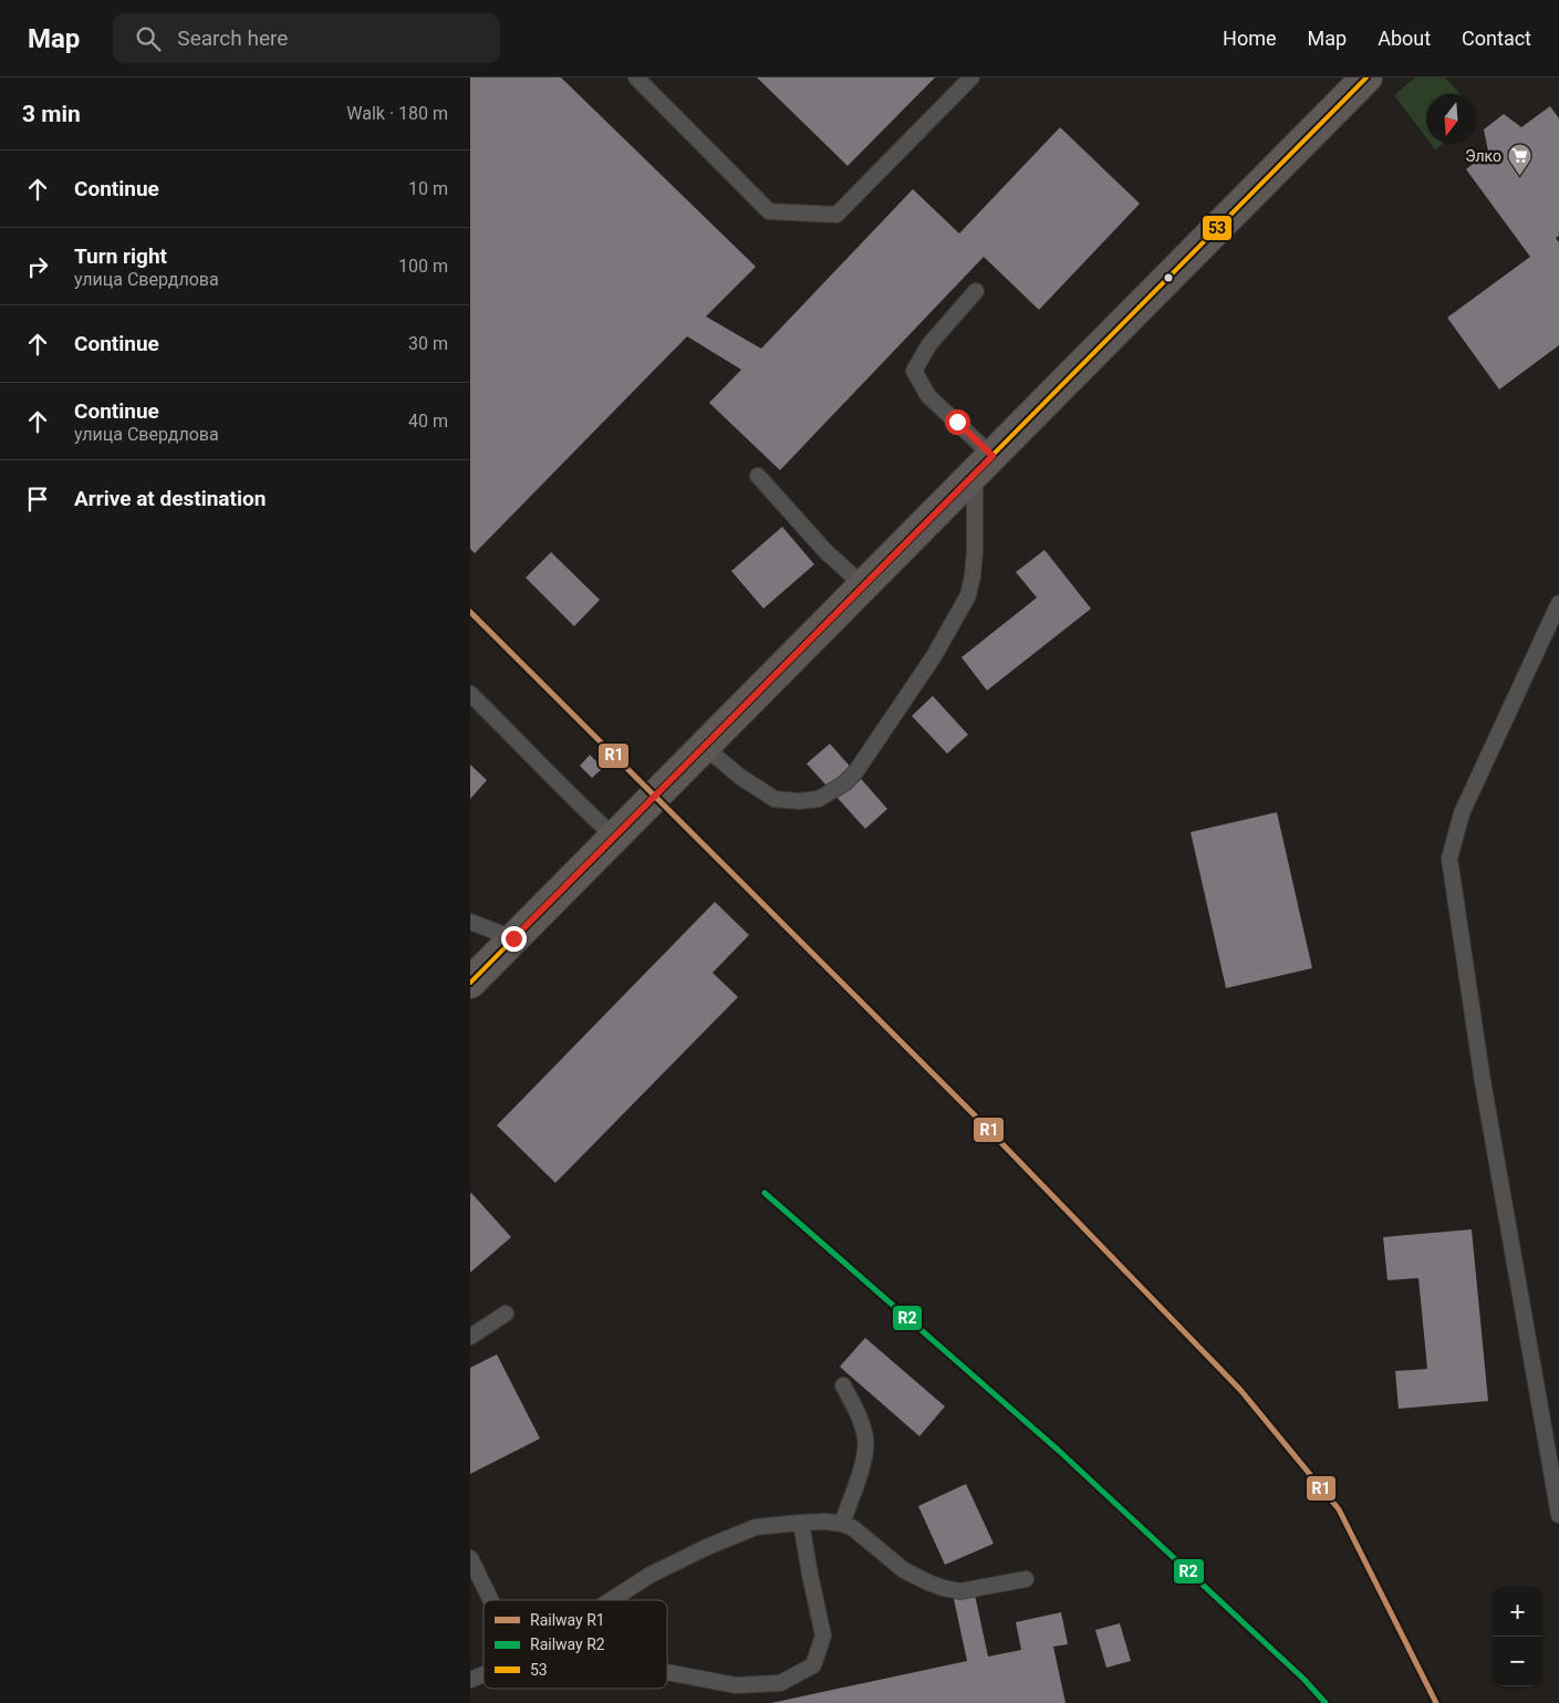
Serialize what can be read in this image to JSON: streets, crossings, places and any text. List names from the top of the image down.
{
  "places": {
    "supermarket": ["Элко"]
  },
  "lines": ["transit line 53", "rail line R1", "rail line R2"],
  "legend": ["Railway R1", "Railway R2", "53"],
  "north": "bottom",
  "page": {
    "header": "Map",
    "search": "Search here",
    "nav": [
      "Home",
      "Map",
      "About",
      "Contact"
    ],
    "heading": ["3 min", "Walk · 180 m"],
    "list": [
      ["Continue", "10 m"],
      ["Turn right", "улица Свердлова", "100 m"],
      ["Continue", "30 m"],
      ["Continue", "улица Свердлова", "40 m"],
      "Arrive at destination"
    ],
    "map_buttons": ["+", "−"]
  }
}
